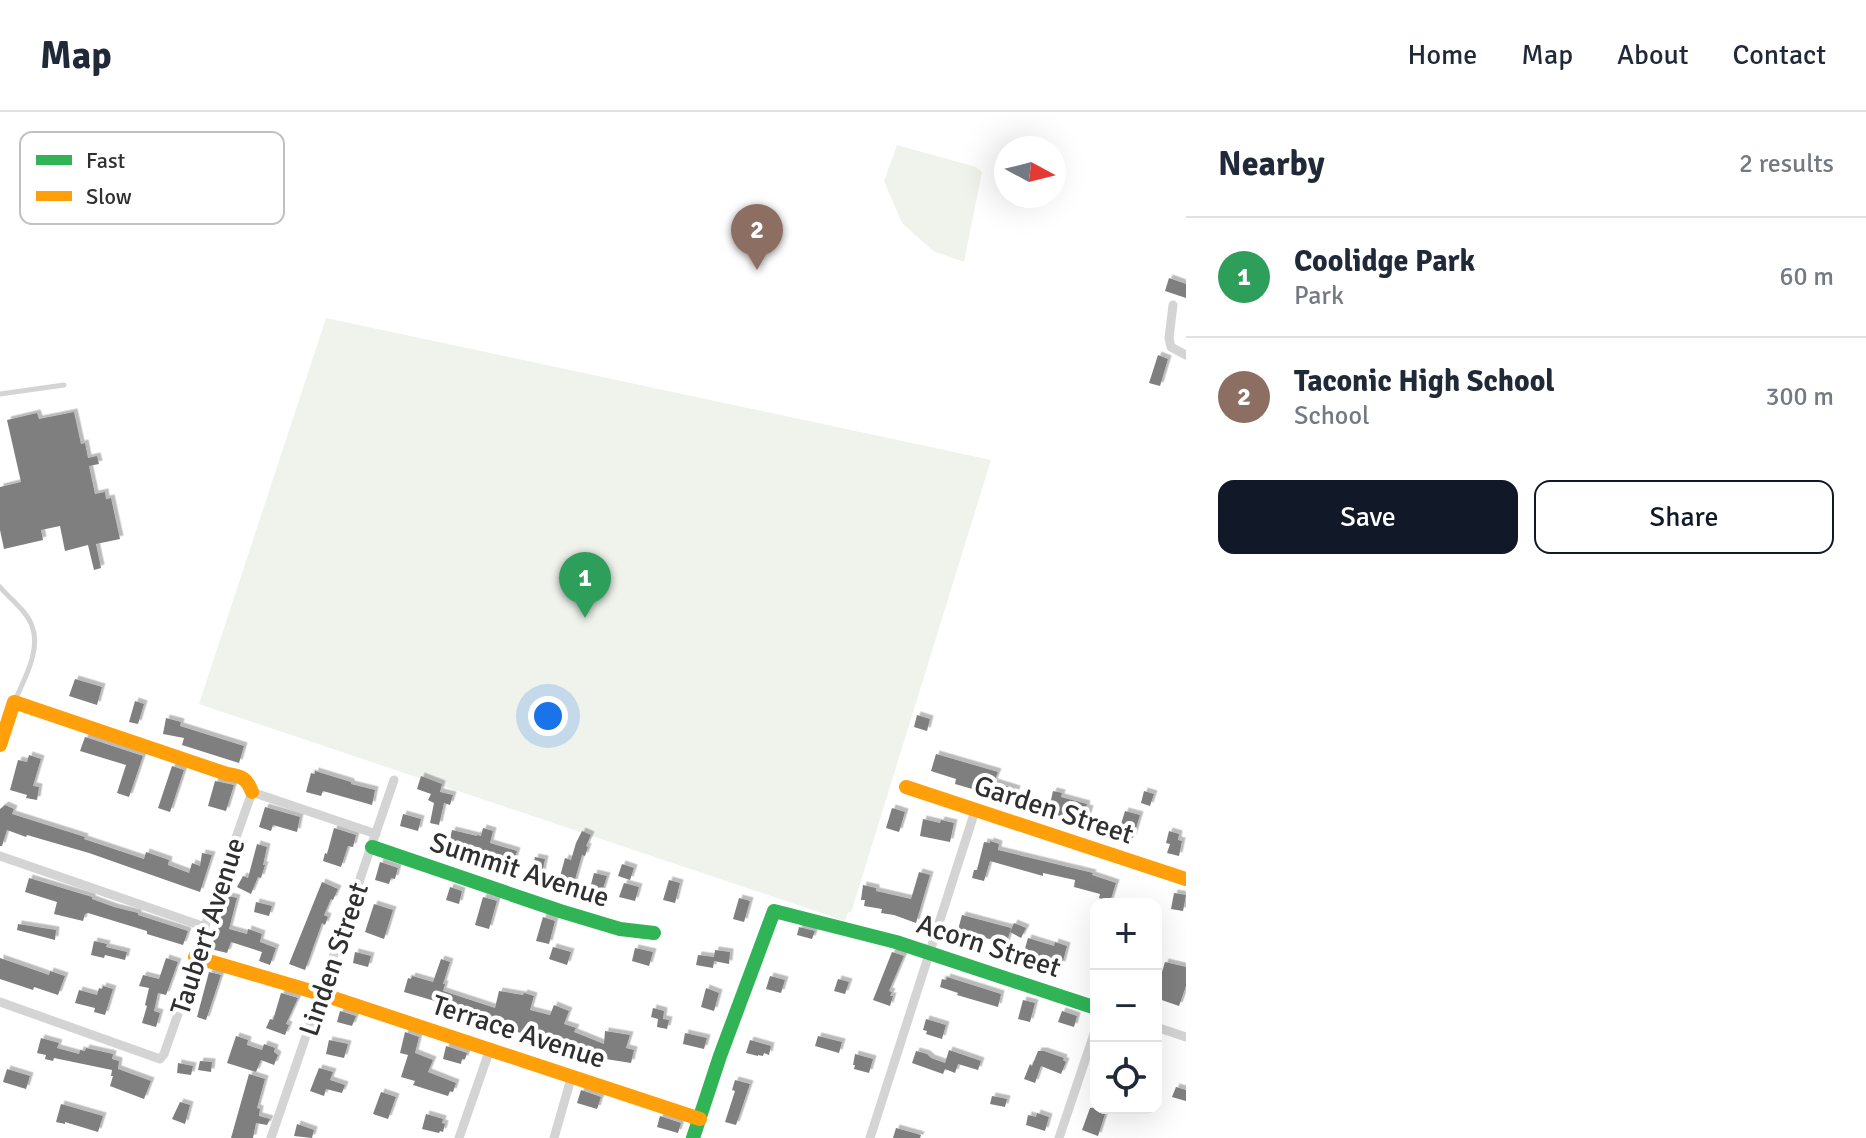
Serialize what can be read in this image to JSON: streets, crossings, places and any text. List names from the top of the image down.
{
  "streets": {
    "street": [
      "Garden Street",
      "Summit Avenue",
      "Taubert Avenue",
      "Acorn Street",
      "Linden Street",
      "Terrace Avenue"
    ]
  },
  "crossings": [
    ["Summit Avenue", "Linden Street"],
    ["Taubert Avenue", "Terrace Avenue"],
    ["Acorn Street", "Terrace Avenue"],
    ["Linden Street", "Terrace Avenue"]
  ],
  "legend": ["Fast", "Slow"],
  "north": "right",
  "page": {
    "header": "Map",
    "nav": [
      "Home",
      "Map",
      "About",
      "Contact"
    ],
    "heading": ["Nearby", "2 results"],
    "pins": ["2", "1"],
    "list": [
      {
        "mark": "1",
        "name": "Coolidge Park",
        "note": "Park",
        "value": "60 m"
      },
      {
        "mark": "2",
        "name": "Taconic High School",
        "note": "School",
        "value": "300 m"
      }
    ],
    "buttons": ["Save", "Share"],
    "map_buttons": ["+", "−"]
  }
}
